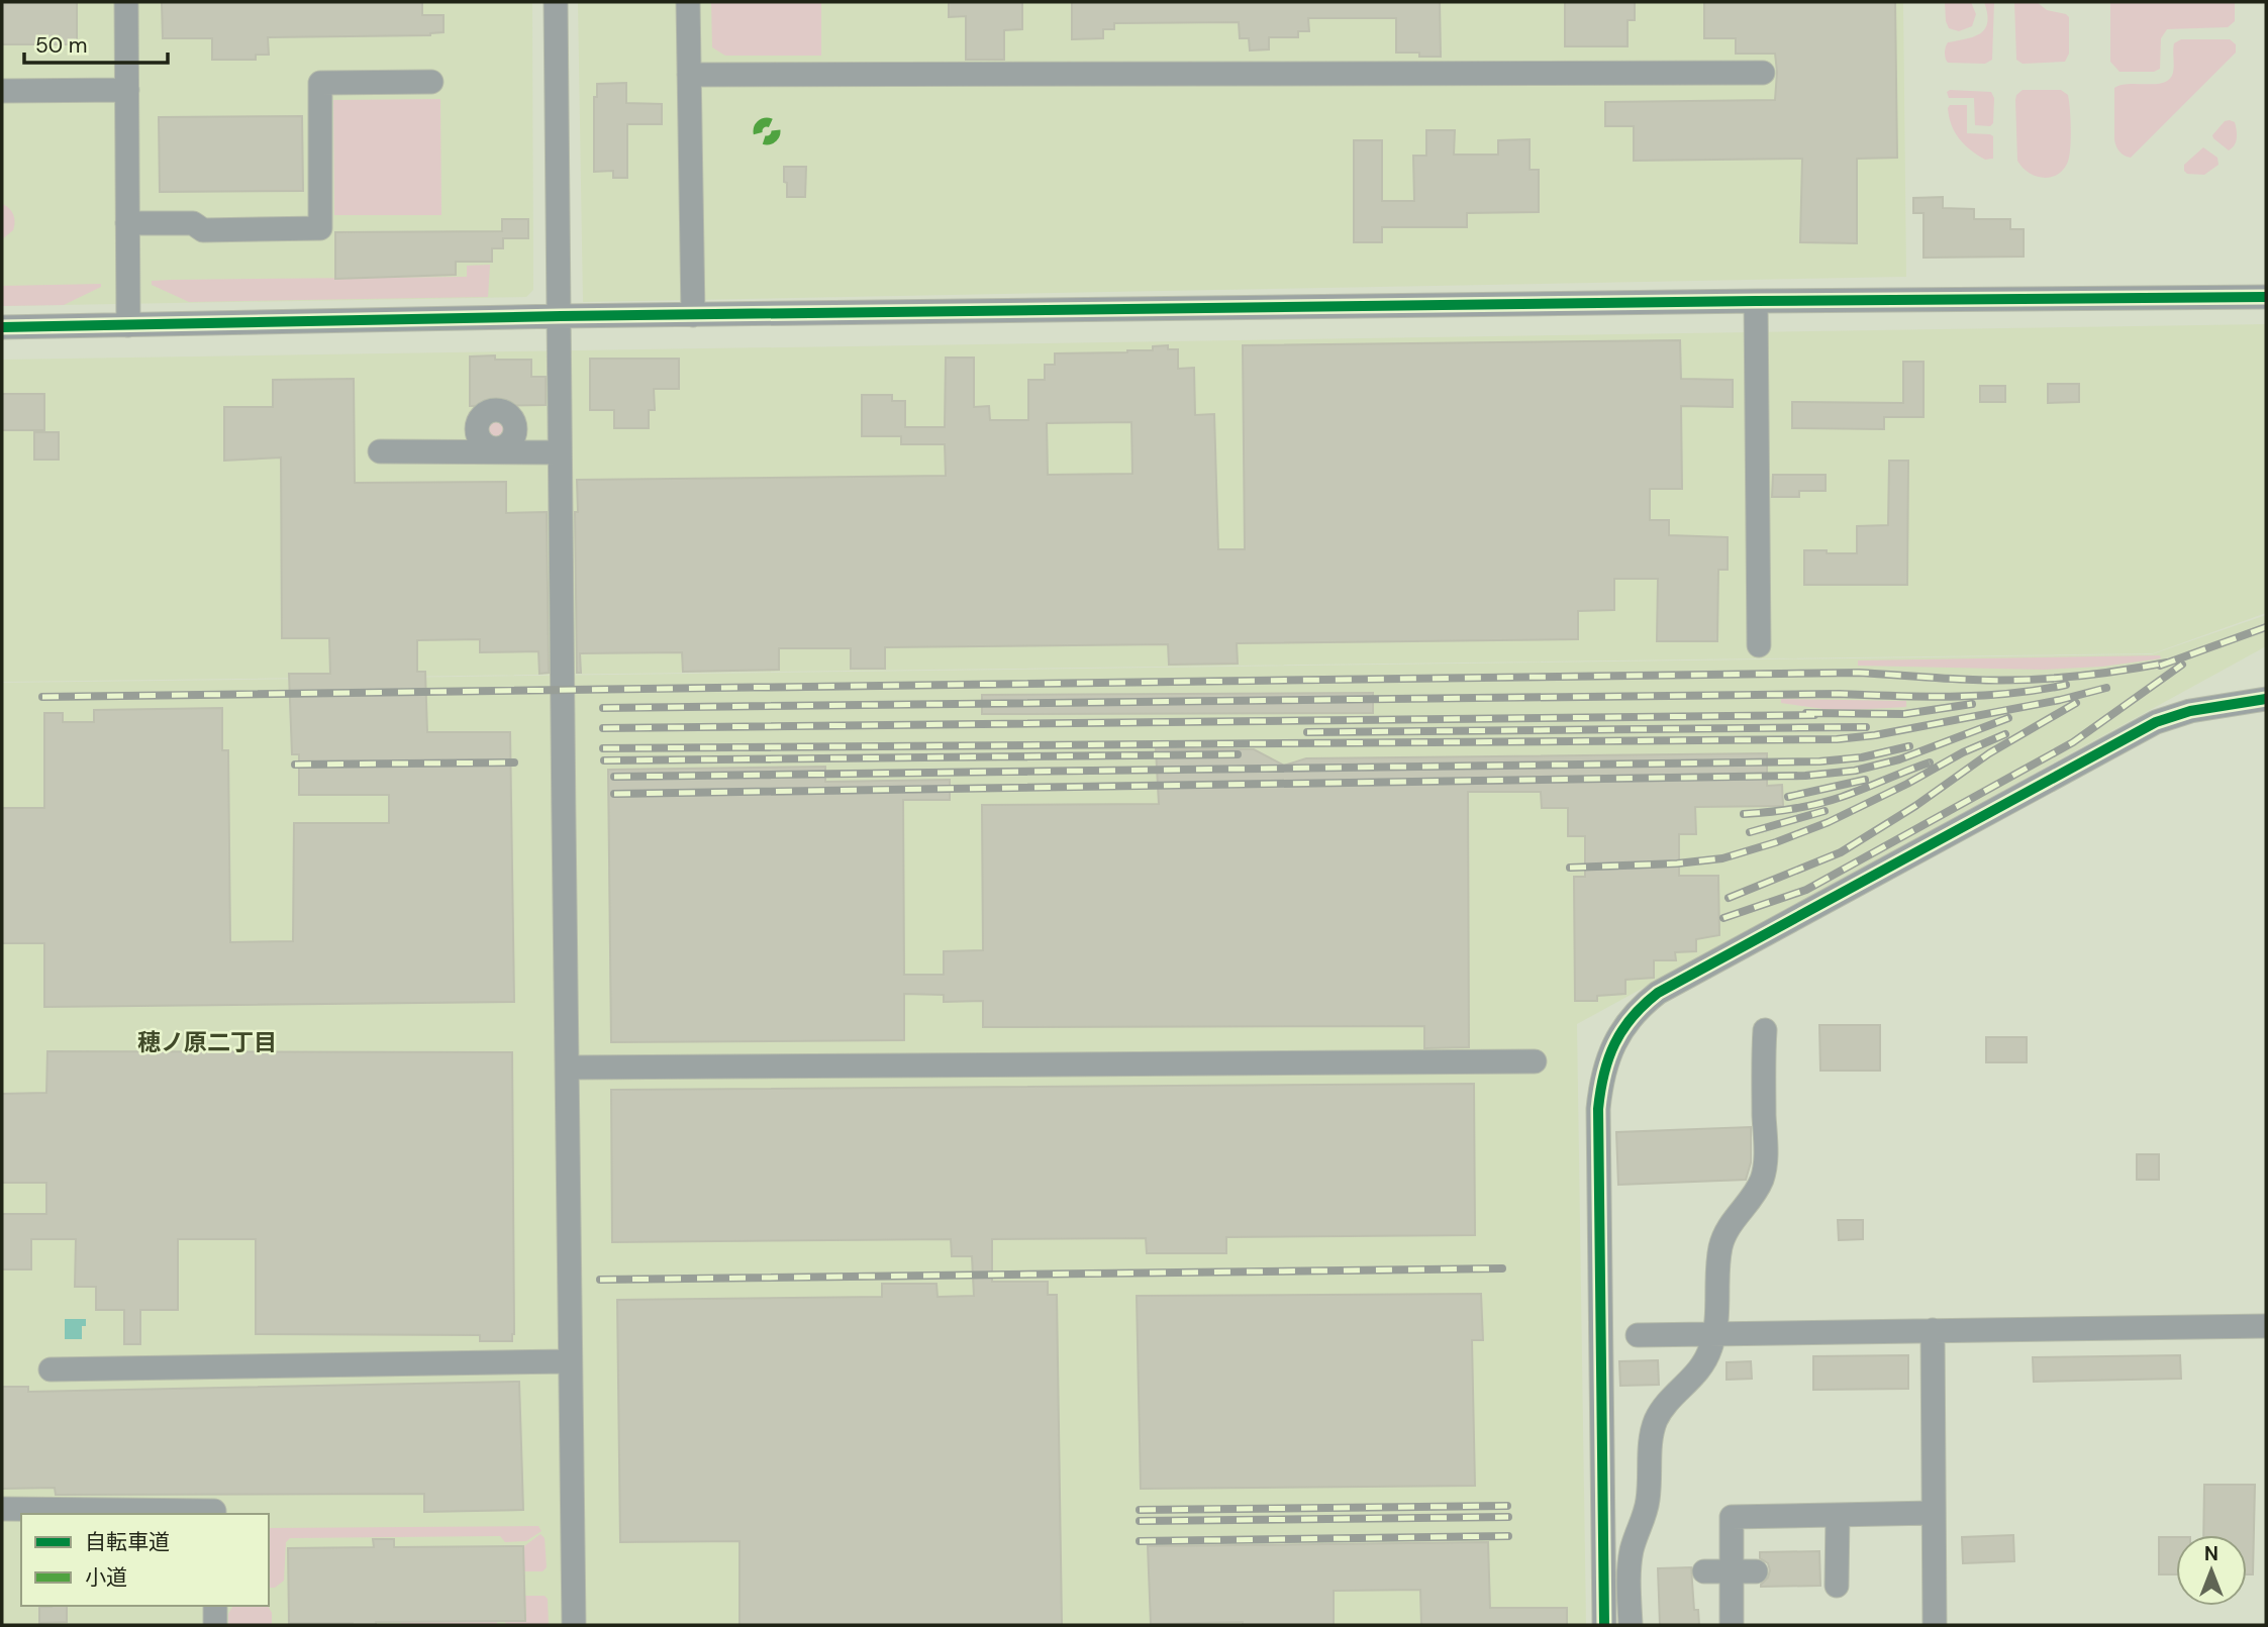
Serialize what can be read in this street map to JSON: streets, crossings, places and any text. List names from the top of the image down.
{
  "districts": ["穂ノ原二丁目"],
  "legend": ["自転車道", "小道"],
  "scale_bar": "50 m",
  "north": "top"
}
